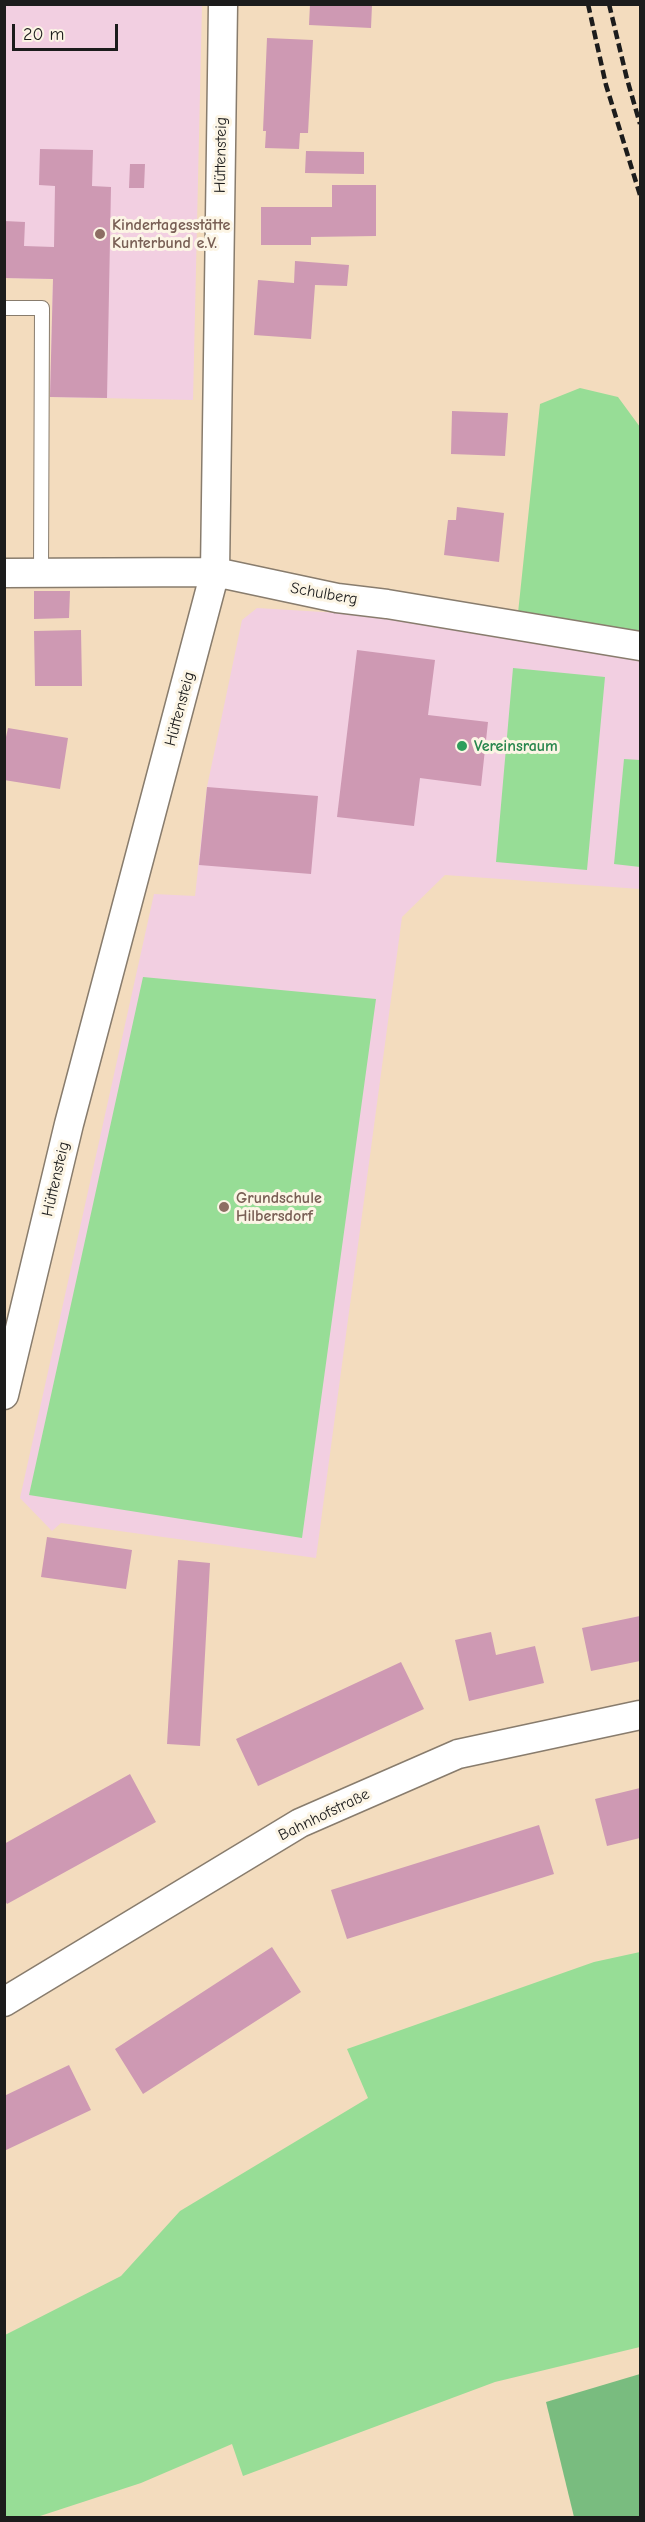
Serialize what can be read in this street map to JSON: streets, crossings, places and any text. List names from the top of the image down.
{
  "streets": {
    "street": ["Hüttensteig", "Schulberg", "Bahnhofstraße"]
  },
  "crossings": [
    ["Hüttensteig", "Schulberg"]
  ],
  "places": ["Kindertagesstätte Kunterbund e.V.", "Vereinsraum", "Grundschule Hilbersdorf"],
  "scale_bar": "20 m"
}
